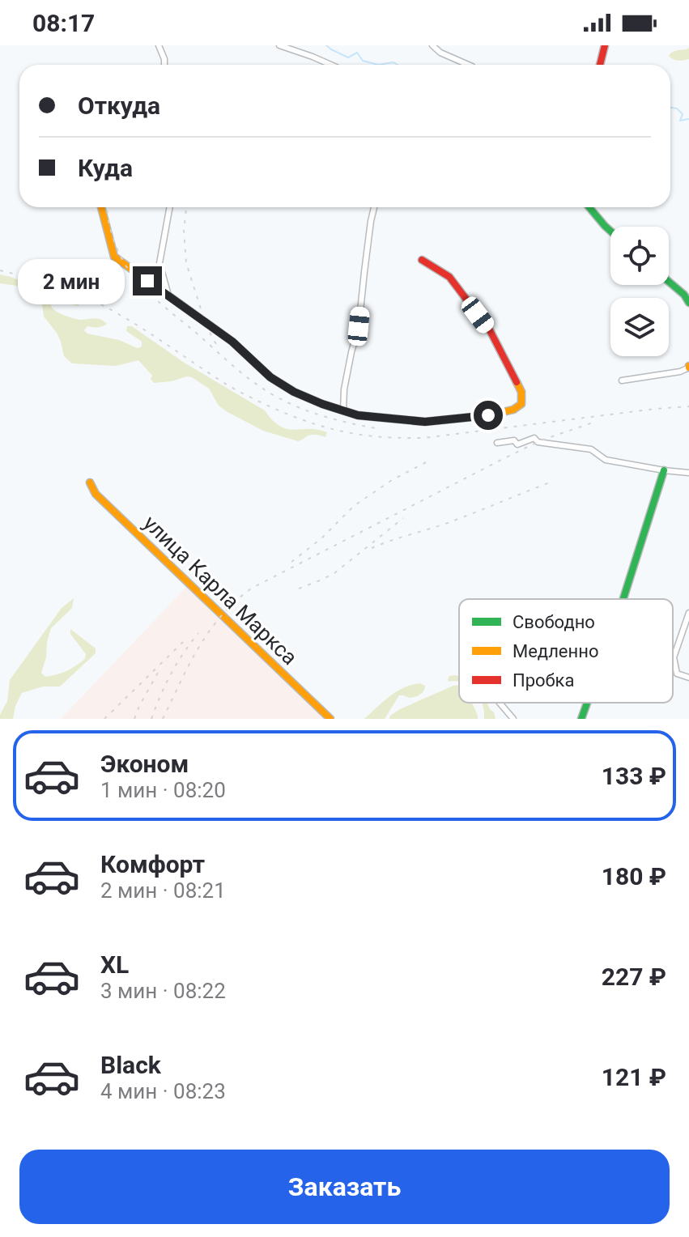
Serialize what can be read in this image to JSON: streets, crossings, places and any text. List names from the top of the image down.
{
  "streets": {
    "street": ["улица Карла Маркса"]
  },
  "legend": ["Свободно", "Медленно", "Пробка"],
  "page": {
    "status": "08:17",
    "banner": ["Откуда", "Куда"],
    "bubble": "2 мин",
    "list": [
      {
        "name": "Эконом",
        "note": "1 мин · 08:20",
        "value": "133 ₽"
      },
      {
        "name": "Комфорт",
        "note": "2 мин · 08:21",
        "value": "180 ₽"
      },
      {
        "name": "XL",
        "note": "3 мин · 08:22",
        "value": "227 ₽"
      },
      {
        "name": "Black",
        "note": "4 мин · 08:23",
        "value": "121 ₽"
      }
    ],
    "buttons": "Заказать"
  }
}
